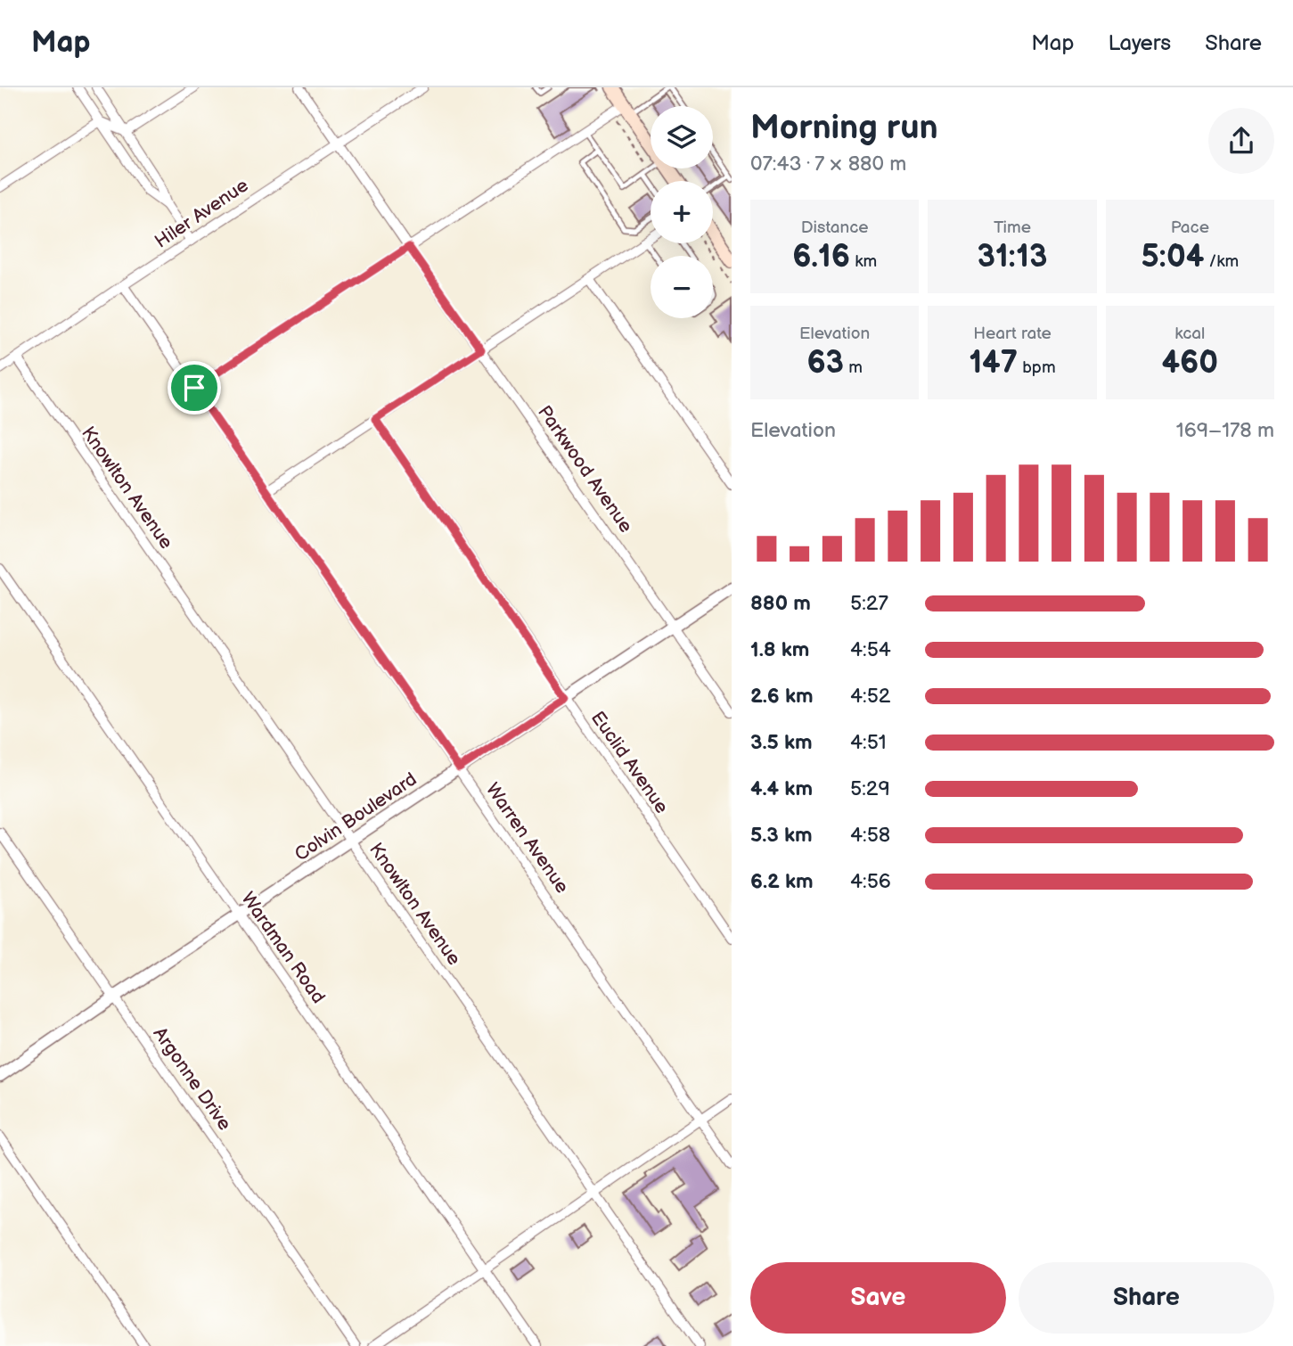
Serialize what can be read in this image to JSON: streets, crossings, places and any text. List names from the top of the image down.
{
  "streets": {
    "street": [
      "Hiler Avenue",
      "Parkwood Avenue",
      "Knowlton Avenue",
      "Euclid Avenue",
      "Colvin Boulevard",
      "Warren Avenue",
      "Wardman Road",
      "Argonne Drive"
    ]
  },
  "crossings": [
    ["Hiler Avenue", "Parkwood Avenue"],
    ["Hiler Avenue", "Knowlton Avenue"],
    ["Hiler Avenue", "Warren Avenue"],
    ["Parkwood Avenue", "Colvin Boulevard"],
    ["Knowlton Avenue", "Colvin Boulevard"],
    ["Euclid Avenue", "Colvin Boulevard"],
    ["Colvin Boulevard", "Warren Avenue"],
    ["Colvin Boulevard", "Wardman Road"],
    ["Colvin Boulevard", "Argonne Drive"]
  ],
  "page": {
    "header": "Map",
    "nav": ["Map", "Layers", "Share"],
    "heading": ["Morning run", "07:43 · 7 × 880 m"],
    "map_buttons": ["+", "−"],
    "stats": [
      ["Distance", "6.16 km"],
      ["Time", "31:13"],
      ["Pace", "5:04 /km"],
      ["Elevation", "63 m"],
      ["Heart rate", "147 bpm"],
      ["kcal", "460"]
    ],
    "chart": ["Elevation", "169–178 m"],
    "list": [
      {
        "name": "880 m",
        "note": "5:27"
      },
      {
        "name": "1.8 km",
        "note": "4:54"
      },
      {
        "name": "2.6 km",
        "note": "4:52"
      },
      {
        "name": "3.5 km",
        "note": "4:51"
      },
      {
        "name": "4.4 km",
        "note": "5:29"
      },
      {
        "name": "5.3 km",
        "note": "4:58"
      },
      {
        "name": "6.2 km",
        "note": "4:56"
      }
    ],
    "buttons": ["Save", "Share"]
  }
}
